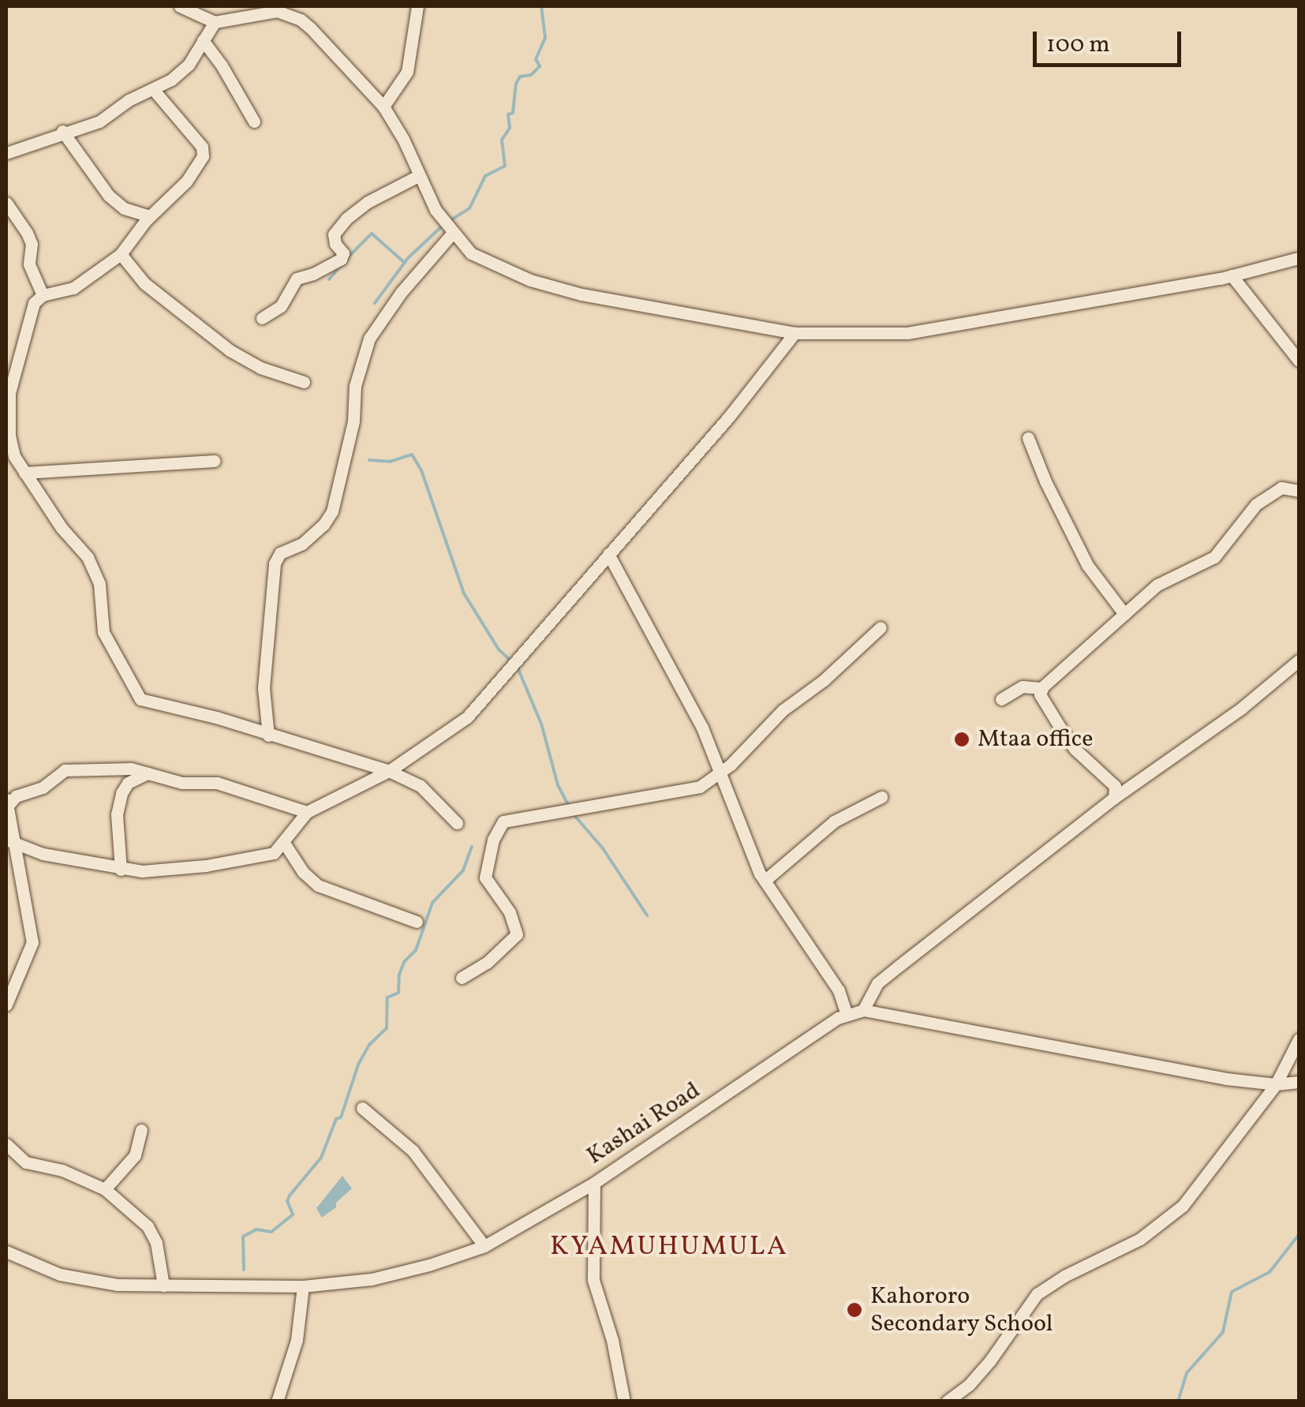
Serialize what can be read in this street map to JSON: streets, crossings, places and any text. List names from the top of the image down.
{
  "streets": {
    "street": ["Kashai Road"]
  },
  "districts": ["KYAMUHUMULA"],
  "places": ["Mtaa office", "Kahororo Secondary School"],
  "scale_bar": "100 m"
}
